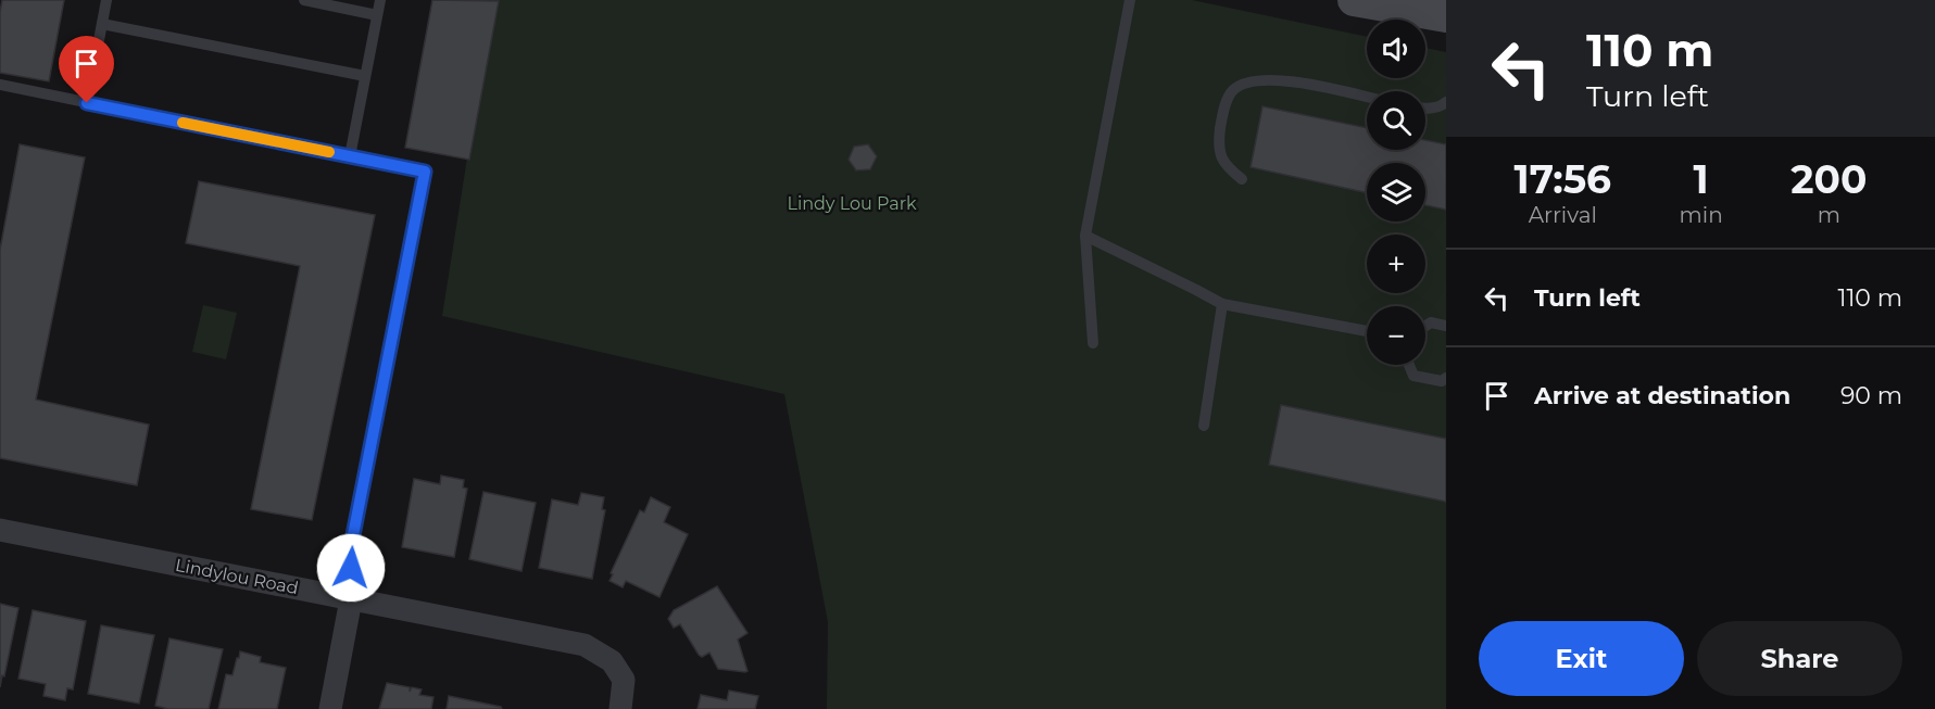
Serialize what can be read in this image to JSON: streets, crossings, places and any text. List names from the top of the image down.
{
  "streets": {
    "street": ["Lindylou Road"]
  },
  "parks": ["Lindy Lou Park"],
  "page": {
    "turn": ["110 m", "Turn left"],
    "map_buttons": ["+", "−"],
    "eta": [
      "17:56",
      "Arrival",
      "1",
      "min",
      "200",
      "m"
    ],
    "list": [
      {
        "name": "Turn left",
        "value": "110 m"
      },
      {
        "name": "Arrive at destination",
        "value": "90 m"
      }
    ],
    "buttons": ["Exit", "Share"]
  }
}
